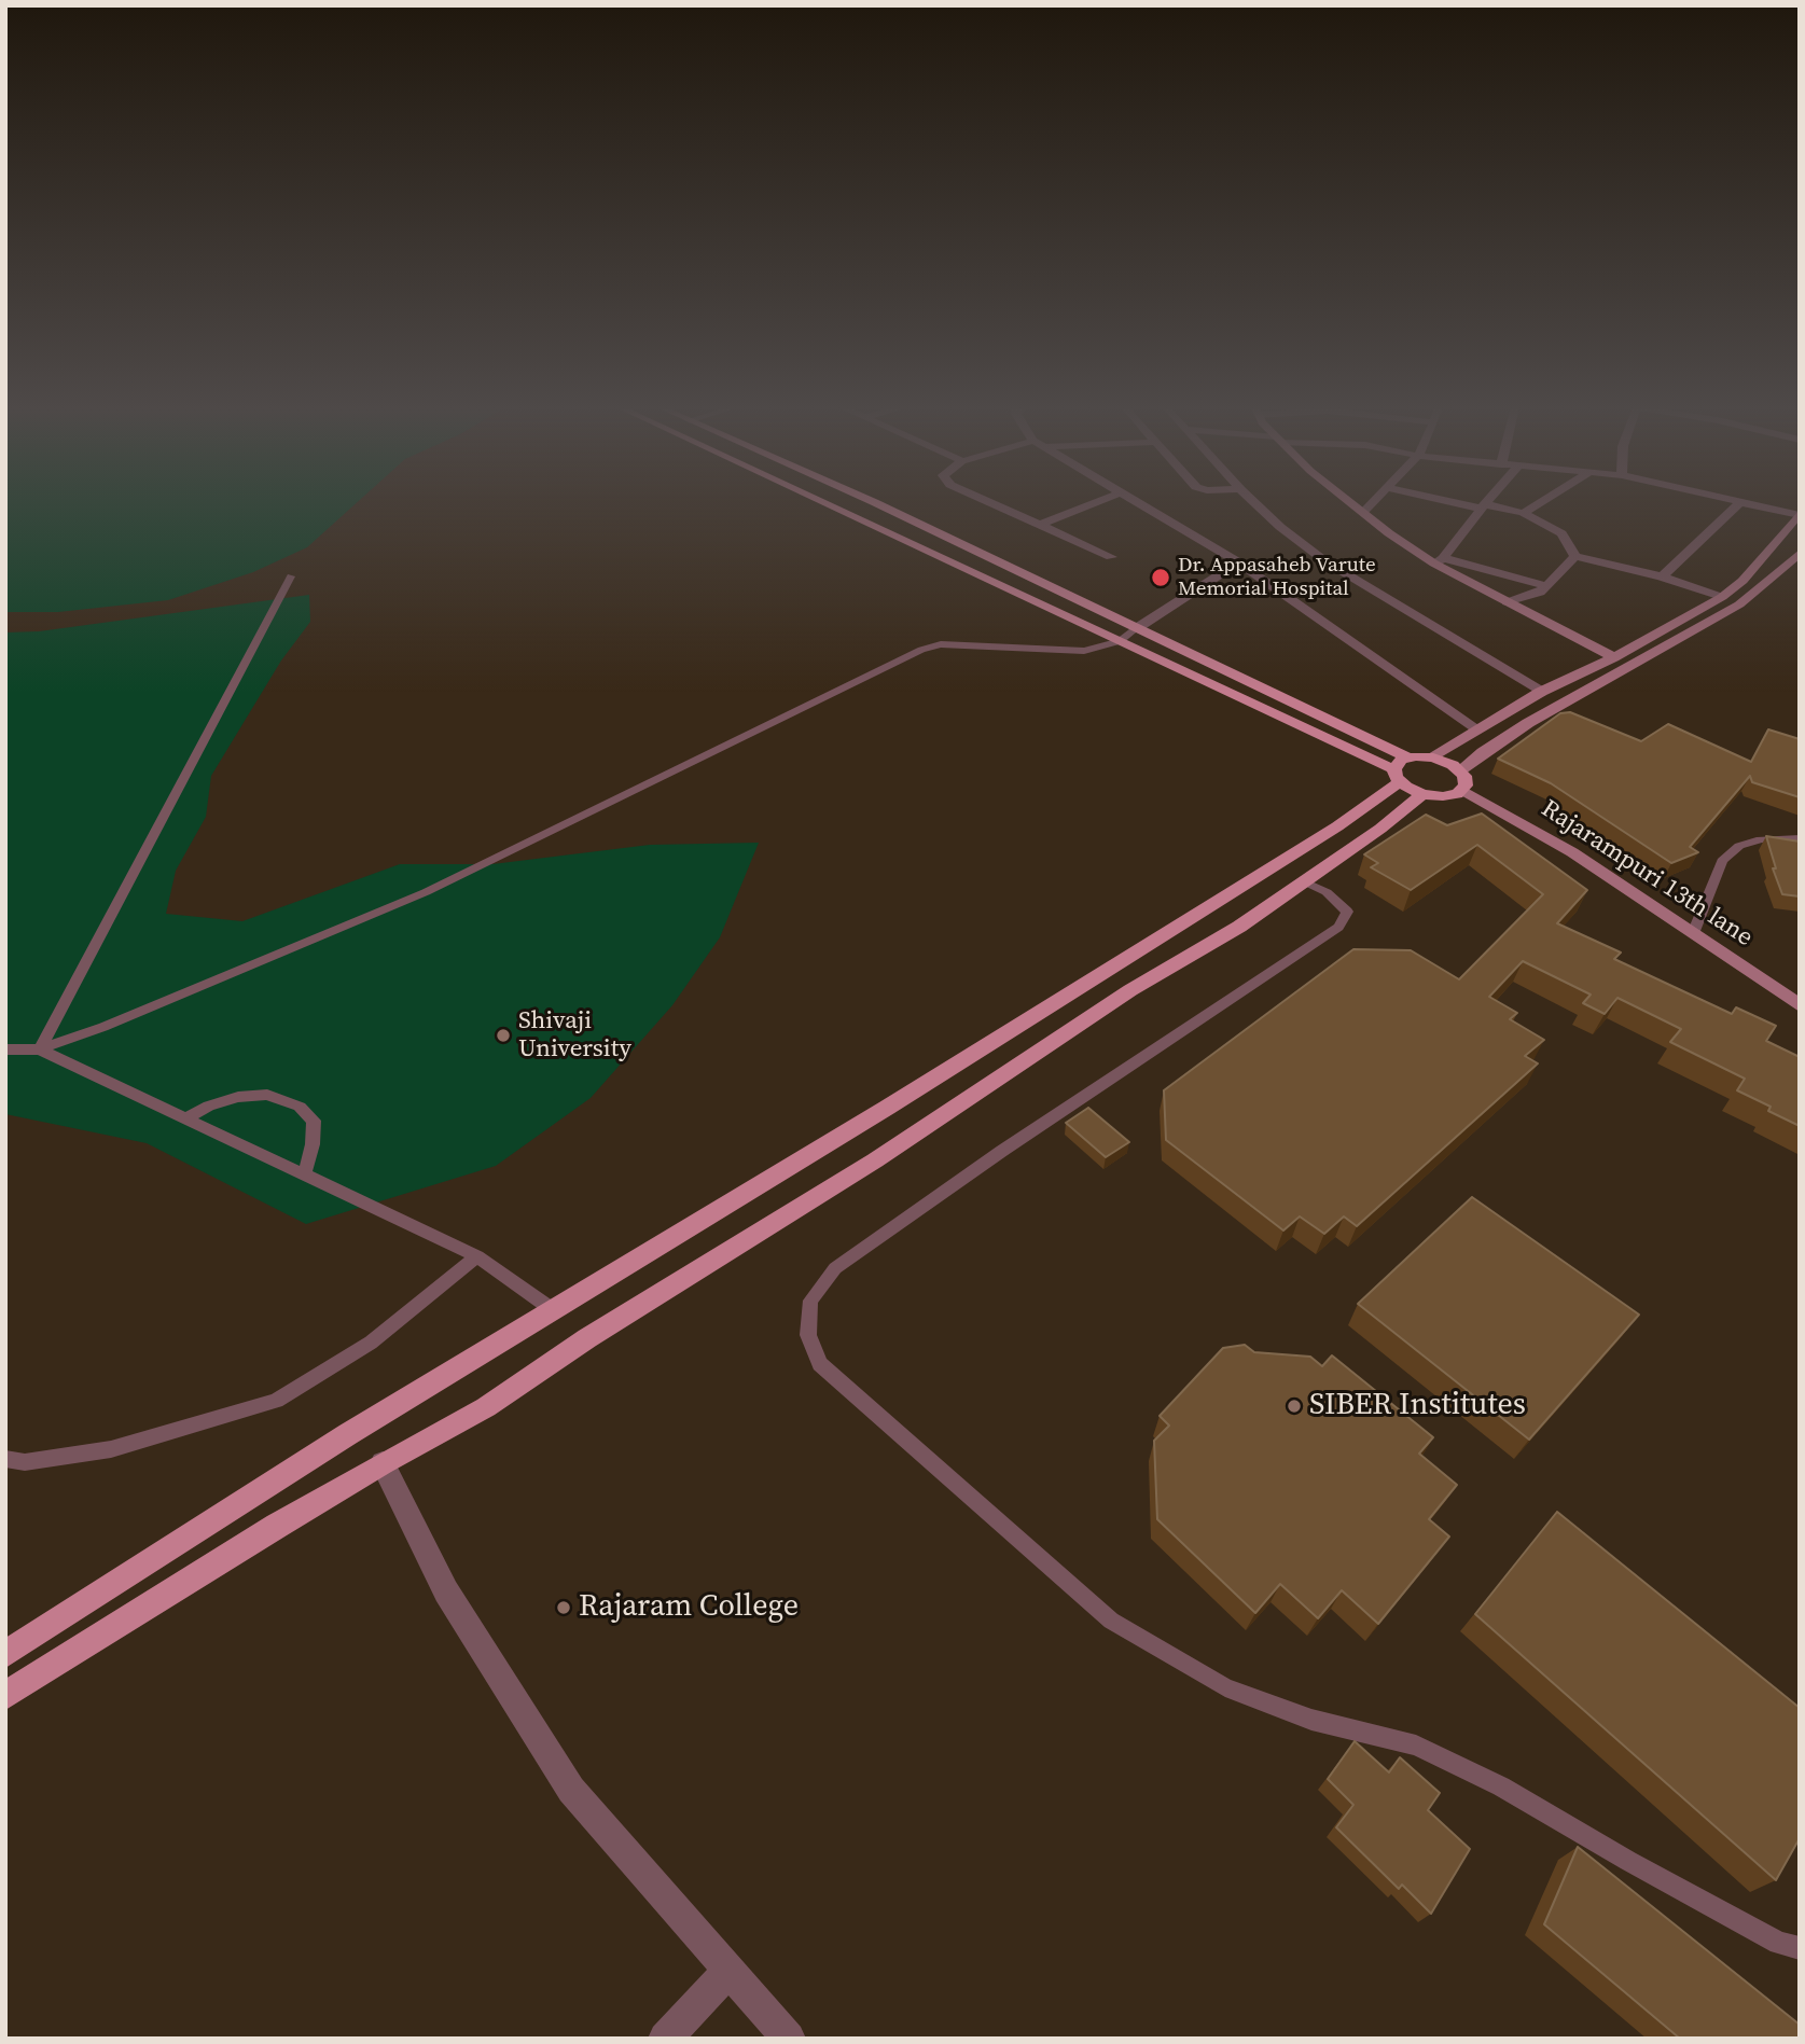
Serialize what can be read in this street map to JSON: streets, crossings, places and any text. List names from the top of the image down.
{
  "streets": {
    "main road": ["Rajarampuri 13th lane"]
  },
  "places": [
    "Dr. Appasaheb Varute Memorial Hospital",
    "Shivaji University",
    "SIBER Institutes",
    "Rajaram College"
  ]
}
